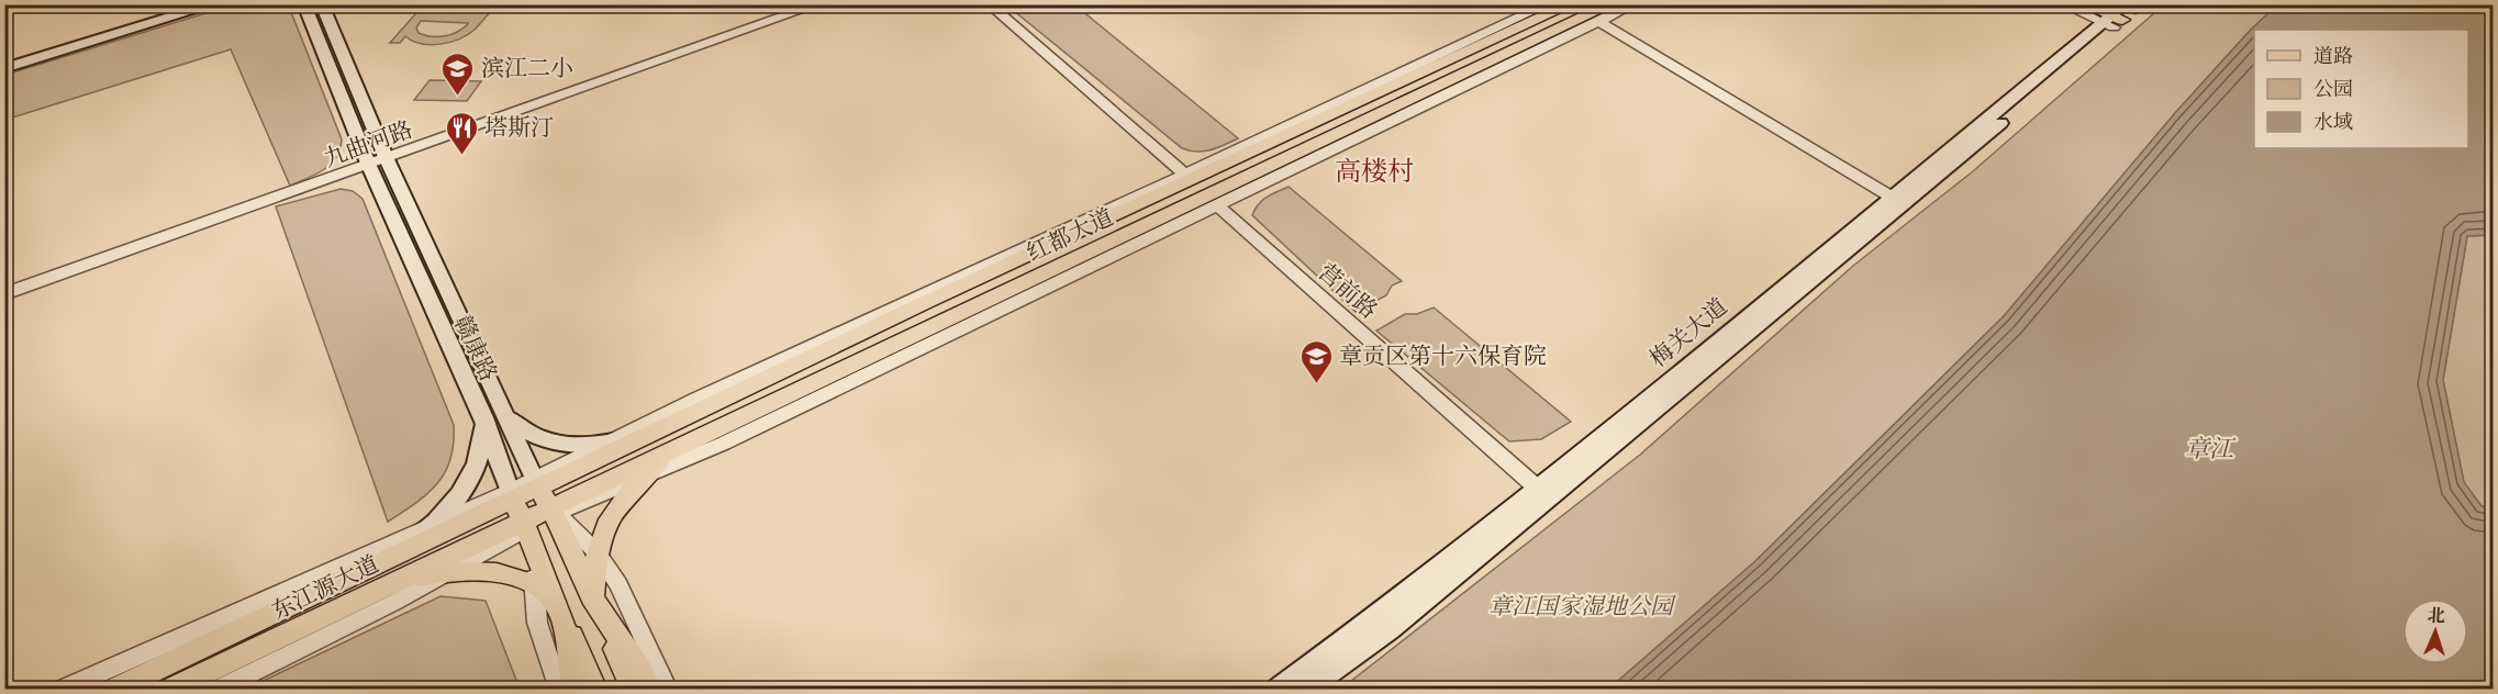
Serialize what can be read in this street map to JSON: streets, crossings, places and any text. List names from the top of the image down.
{
  "streets": {
    "main road": [
      "红都大道",
      "梅关大道",
      "赣康路",
      "东江源大道"
    ],
    "street": ["九曲河路", "营前路"]
  },
  "crossings": [
    ["九曲河路", "赣康路"],
    ["红都大道", "赣康路"],
    ["红都大道", "东江源大道"],
    ["营前路", "梅关大道"],
    ["赣康路", "东江源大道"]
  ],
  "districts": ["高楼村"],
  "water": ["章江"],
  "parks": ["章江国家湿地公园"],
  "places": {
    "school or university": ["滨江二小", "章贡区第十六保育院"],
    "restaurant": ["塔斯汀"]
  },
  "legend": ["道路", "公园", "水域"],
  "north": "top"
}
